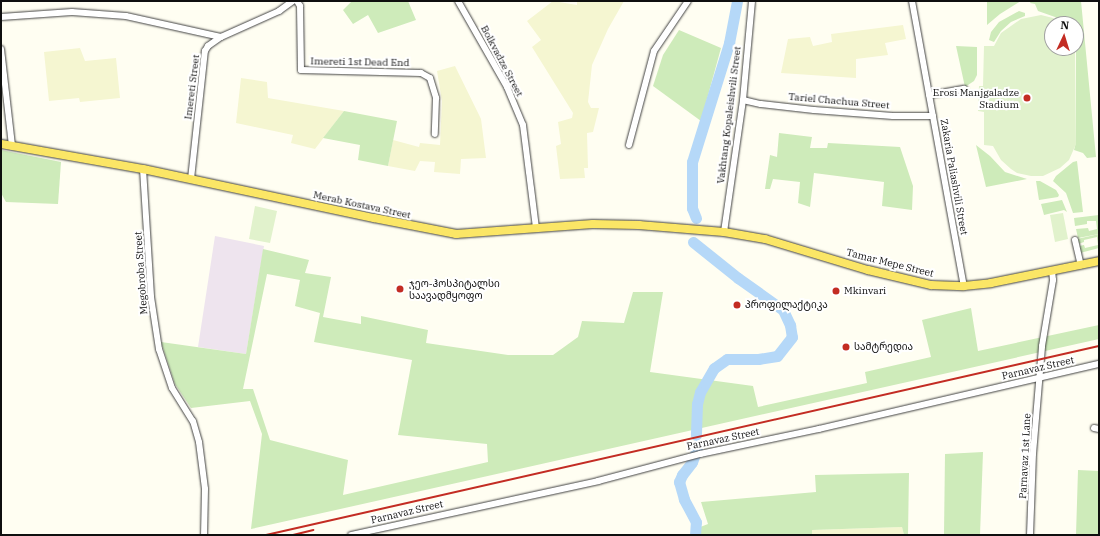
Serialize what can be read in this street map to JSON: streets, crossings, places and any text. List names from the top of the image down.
{
  "streets": {
    "main road": ["Merab Kostava Street", "Tamar Mepe Street"],
    "street": [
      "Bolkvadze Street",
      "Imereti 1st Dead End",
      "Imereti Street",
      "Tariel Chachua Street",
      "Vakhtang Kopaleishvili Street",
      "Zakaria Paliashvili Street",
      "Megobroba Street",
      "Parnavaz Street",
      "Parnavaz 1st Lane"
    ]
  },
  "crossings": [
    ["Bolkvadze Street", "Merab Kostava Street"],
    ["Imereti Street", "Merab Kostava Street"],
    ["Tariel Chachua Street", "Vakhtang Kopaleishvili Street"],
    ["Tariel Chachua Street", "Zakaria Paliashvili Street"],
    ["Vakhtang Kopaleishvili Street", "Merab Kostava Street"],
    ["Vakhtang Kopaleishvili Street", "Tamar Mepe Street"],
    ["Zakaria Paliashvili Street", "Tamar Mepe Street"],
    ["Merab Kostava Street", "Tamar Mepe Street"],
    ["Merab Kostava Street", "Megobroba Street"],
    ["Tamar Mepe Street", "Parnavaz 1st Lane"],
    ["Parnavaz Street", "Parnavaz 1st Lane"]
  ],
  "places": [
    "Erosi Manjgaladze Stadium",
    "ჯეო-ჰოსპიტალსი საავადმყოფო",
    "Mkinvari",
    "პროფილაქტიკა",
    "სამტრედია"
  ],
  "north": "top"
}
